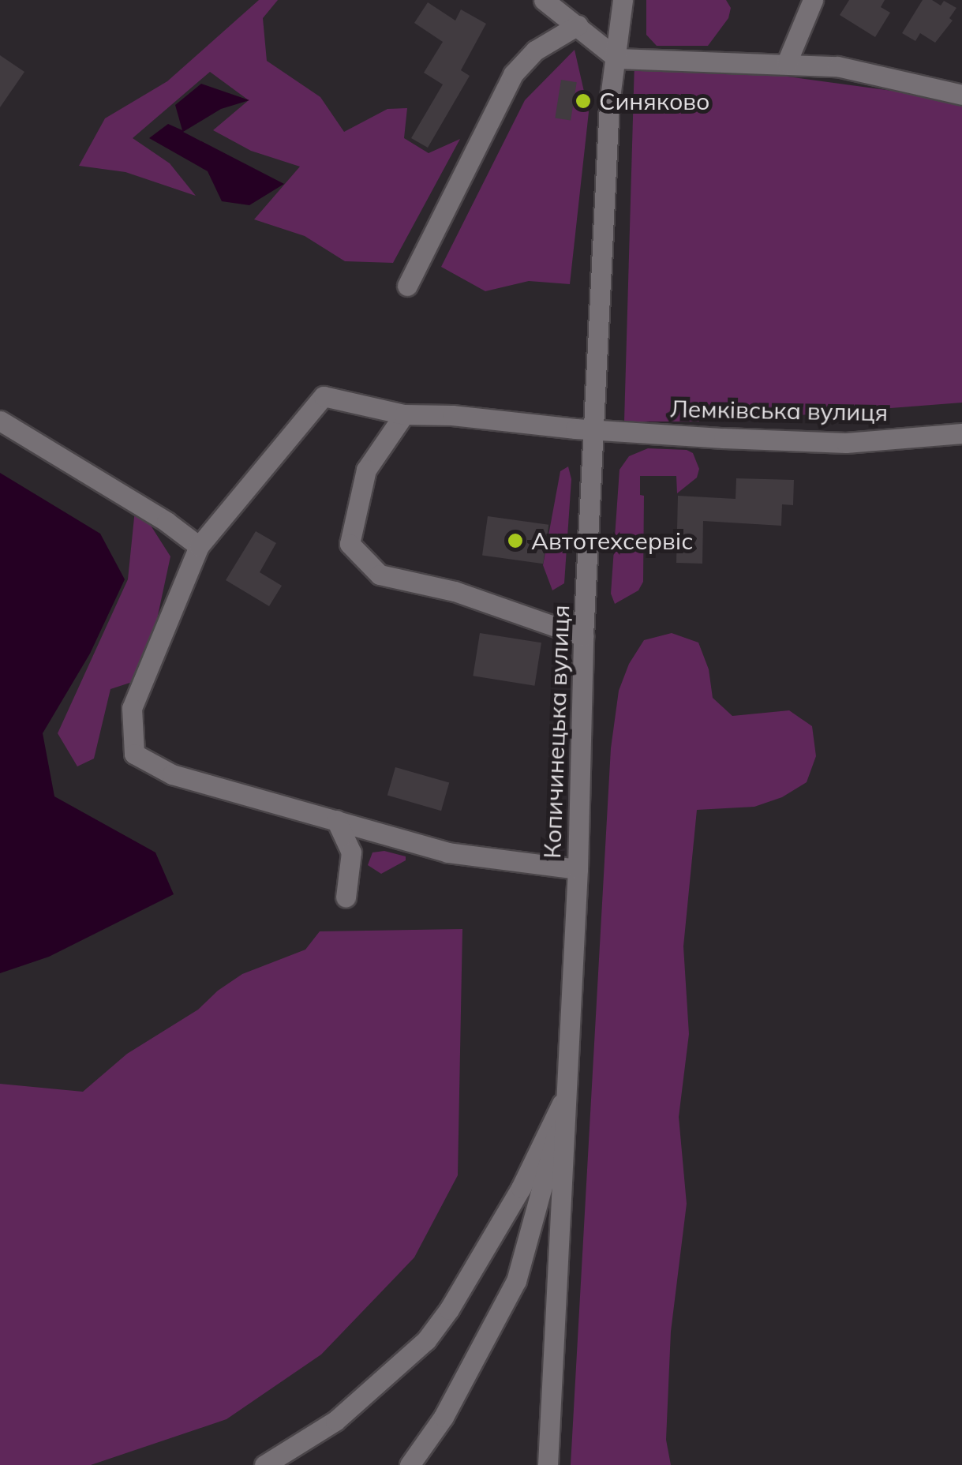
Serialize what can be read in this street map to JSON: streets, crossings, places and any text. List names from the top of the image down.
{
  "streets": {
    "street": ["Лемківська вулиця", "Копичинецька вулиця"]
  },
  "crossings": [
    ["Лемківська вулиця", "Копичинецька вулиця"]
  ],
  "places": ["Синяково", "Автотехсервіс"]
}
